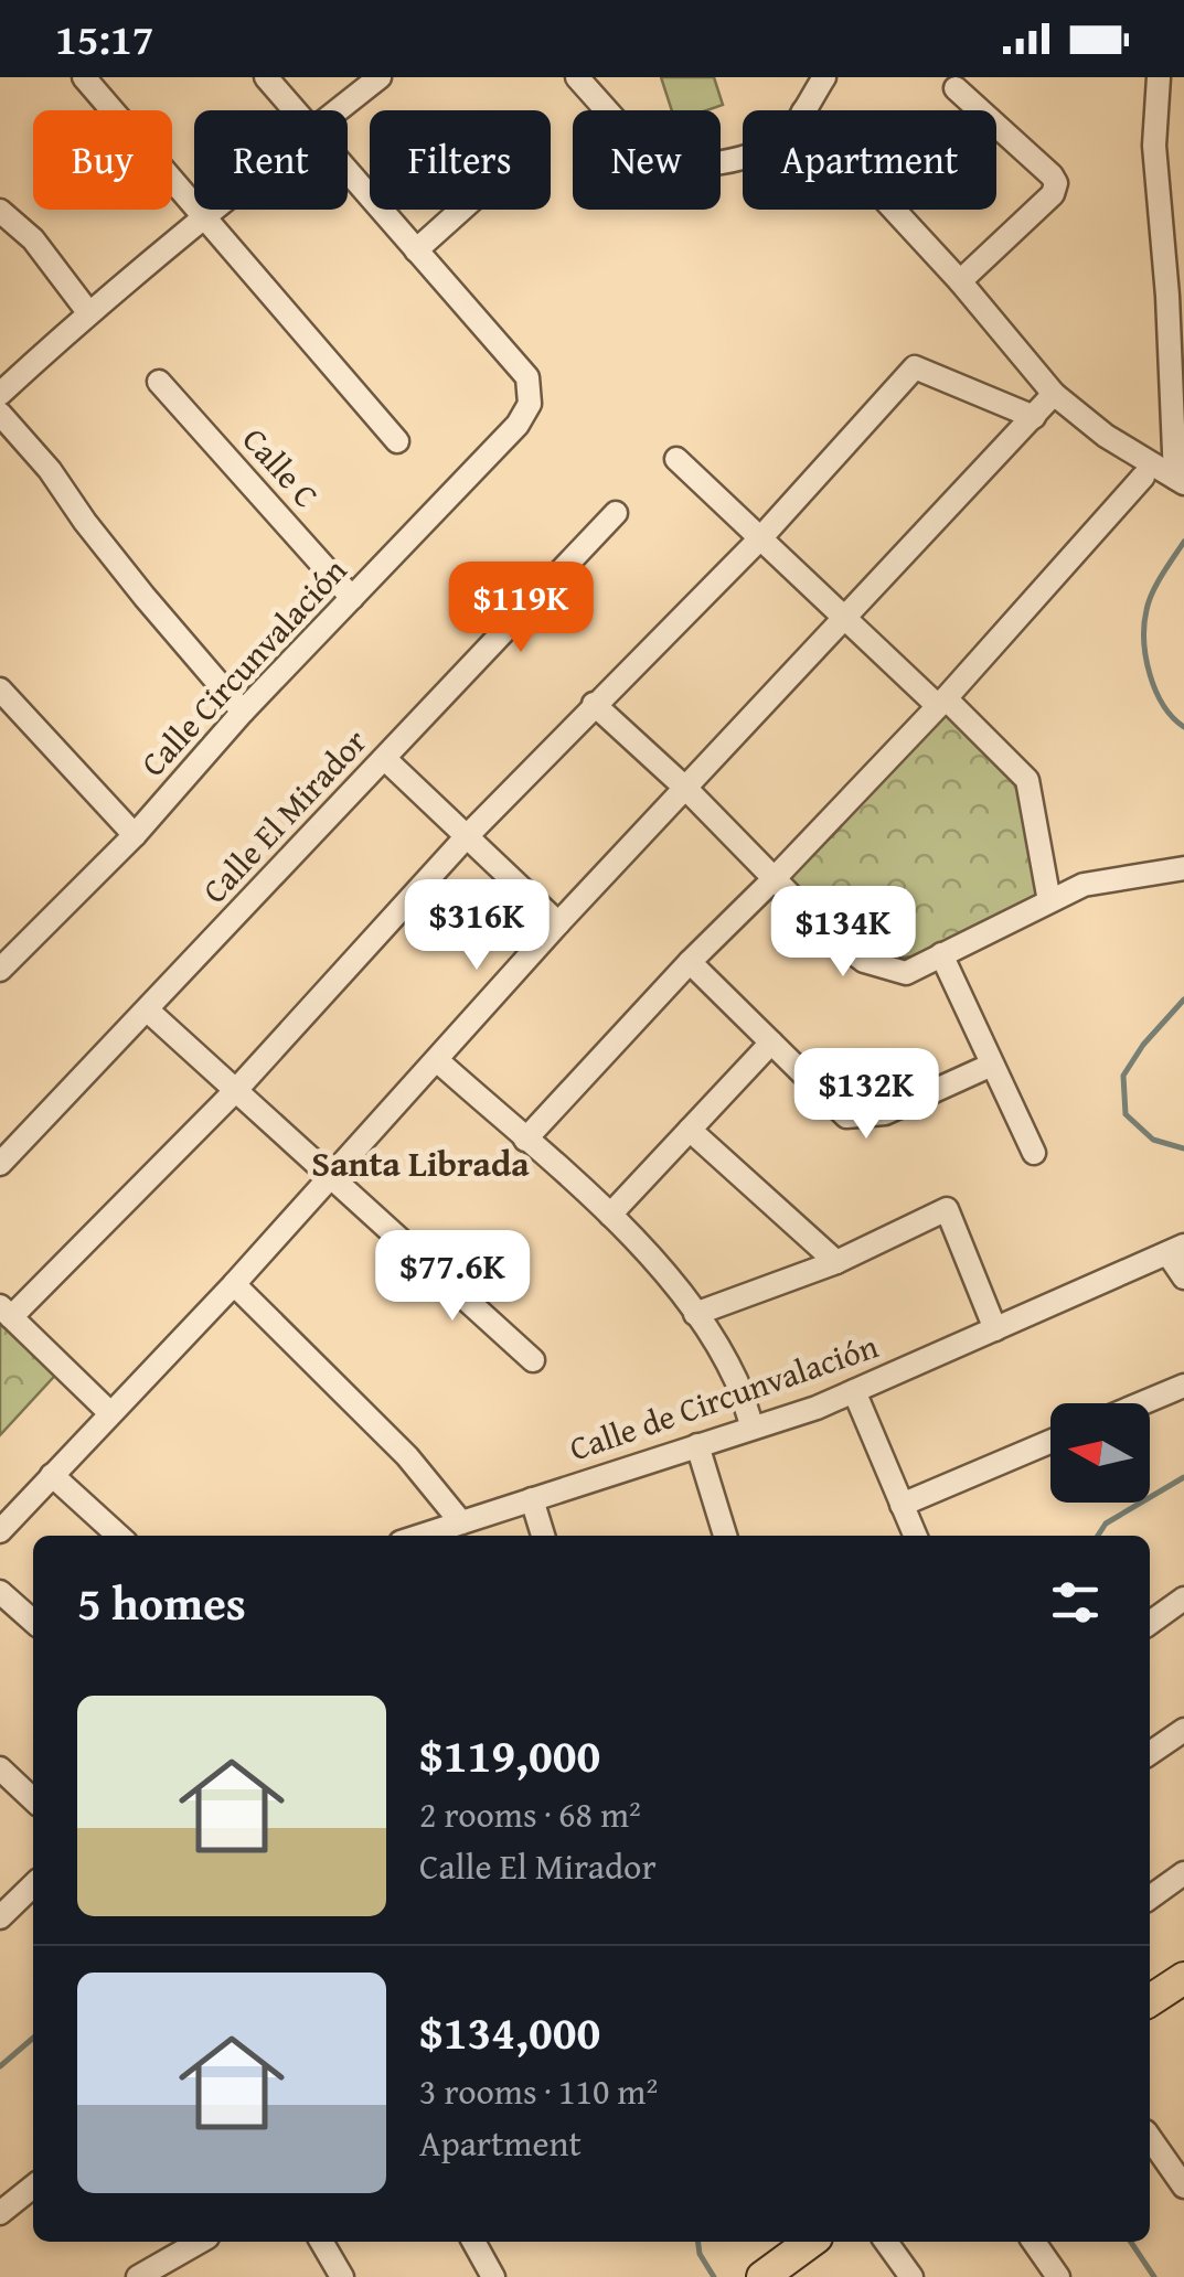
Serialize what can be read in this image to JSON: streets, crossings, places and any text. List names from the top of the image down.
{
  "streets": {
    "street": [
      "Calle C",
      "Calle Circunvalación",
      "Calle El Mirador",
      "Calle de Circunvalación"
    ]
  },
  "crossings": [
    ["Calle C", "Calle Circunvalación"]
  ],
  "districts": ["Santa Librada"],
  "north": "left",
  "page": {
    "status": "15:17",
    "chip": [
      "Buy",
      "Rent",
      "Filters",
      "New",
      "Apartment"
    ],
    "price": [
      "$119K",
      "$316K",
      "$134K",
      "$132K",
      "$77.6K"
    ],
    "heading": "5 homes",
    "list": [
      {
        "name": "$119,000",
        "note": "2 rooms · 68 m² · Calle El Mirador"
      },
      {
        "name": "$134,000",
        "note": "3 rooms · 110 m² · Apartment"
      }
    ]
  }
}
